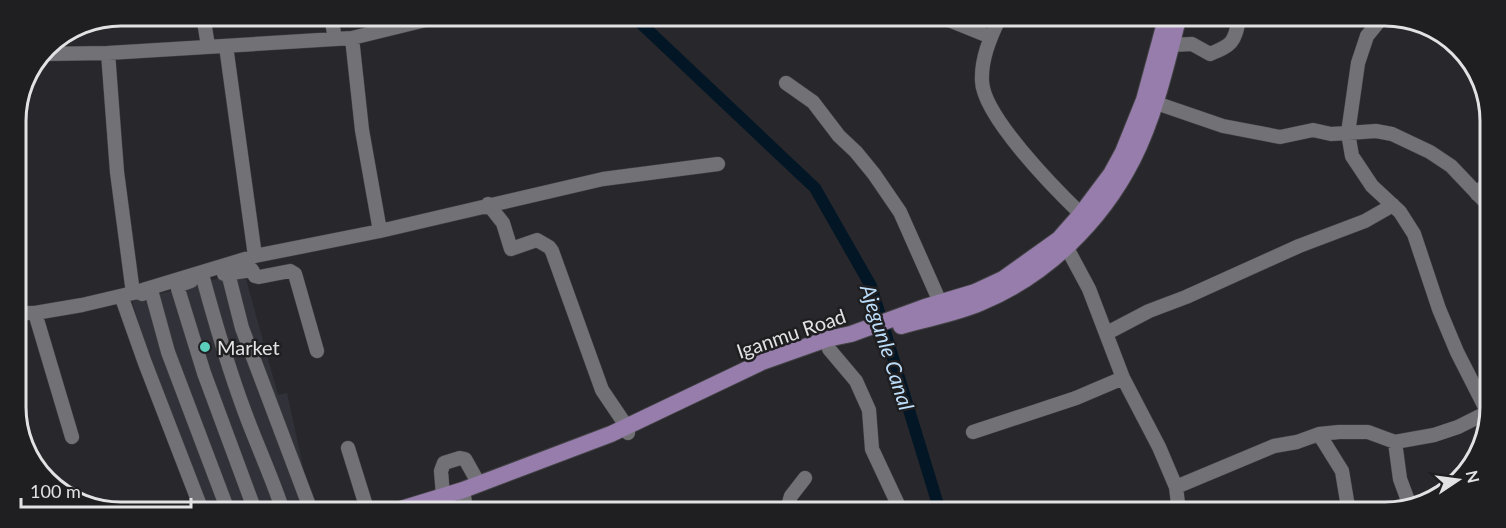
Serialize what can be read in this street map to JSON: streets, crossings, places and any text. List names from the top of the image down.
{
  "streets": {
    "main road": ["Iganmu Road"]
  },
  "water": ["Ajegunle Canal"],
  "places": ["Market"],
  "scale_bar": "100 m",
  "north": "right"
}
